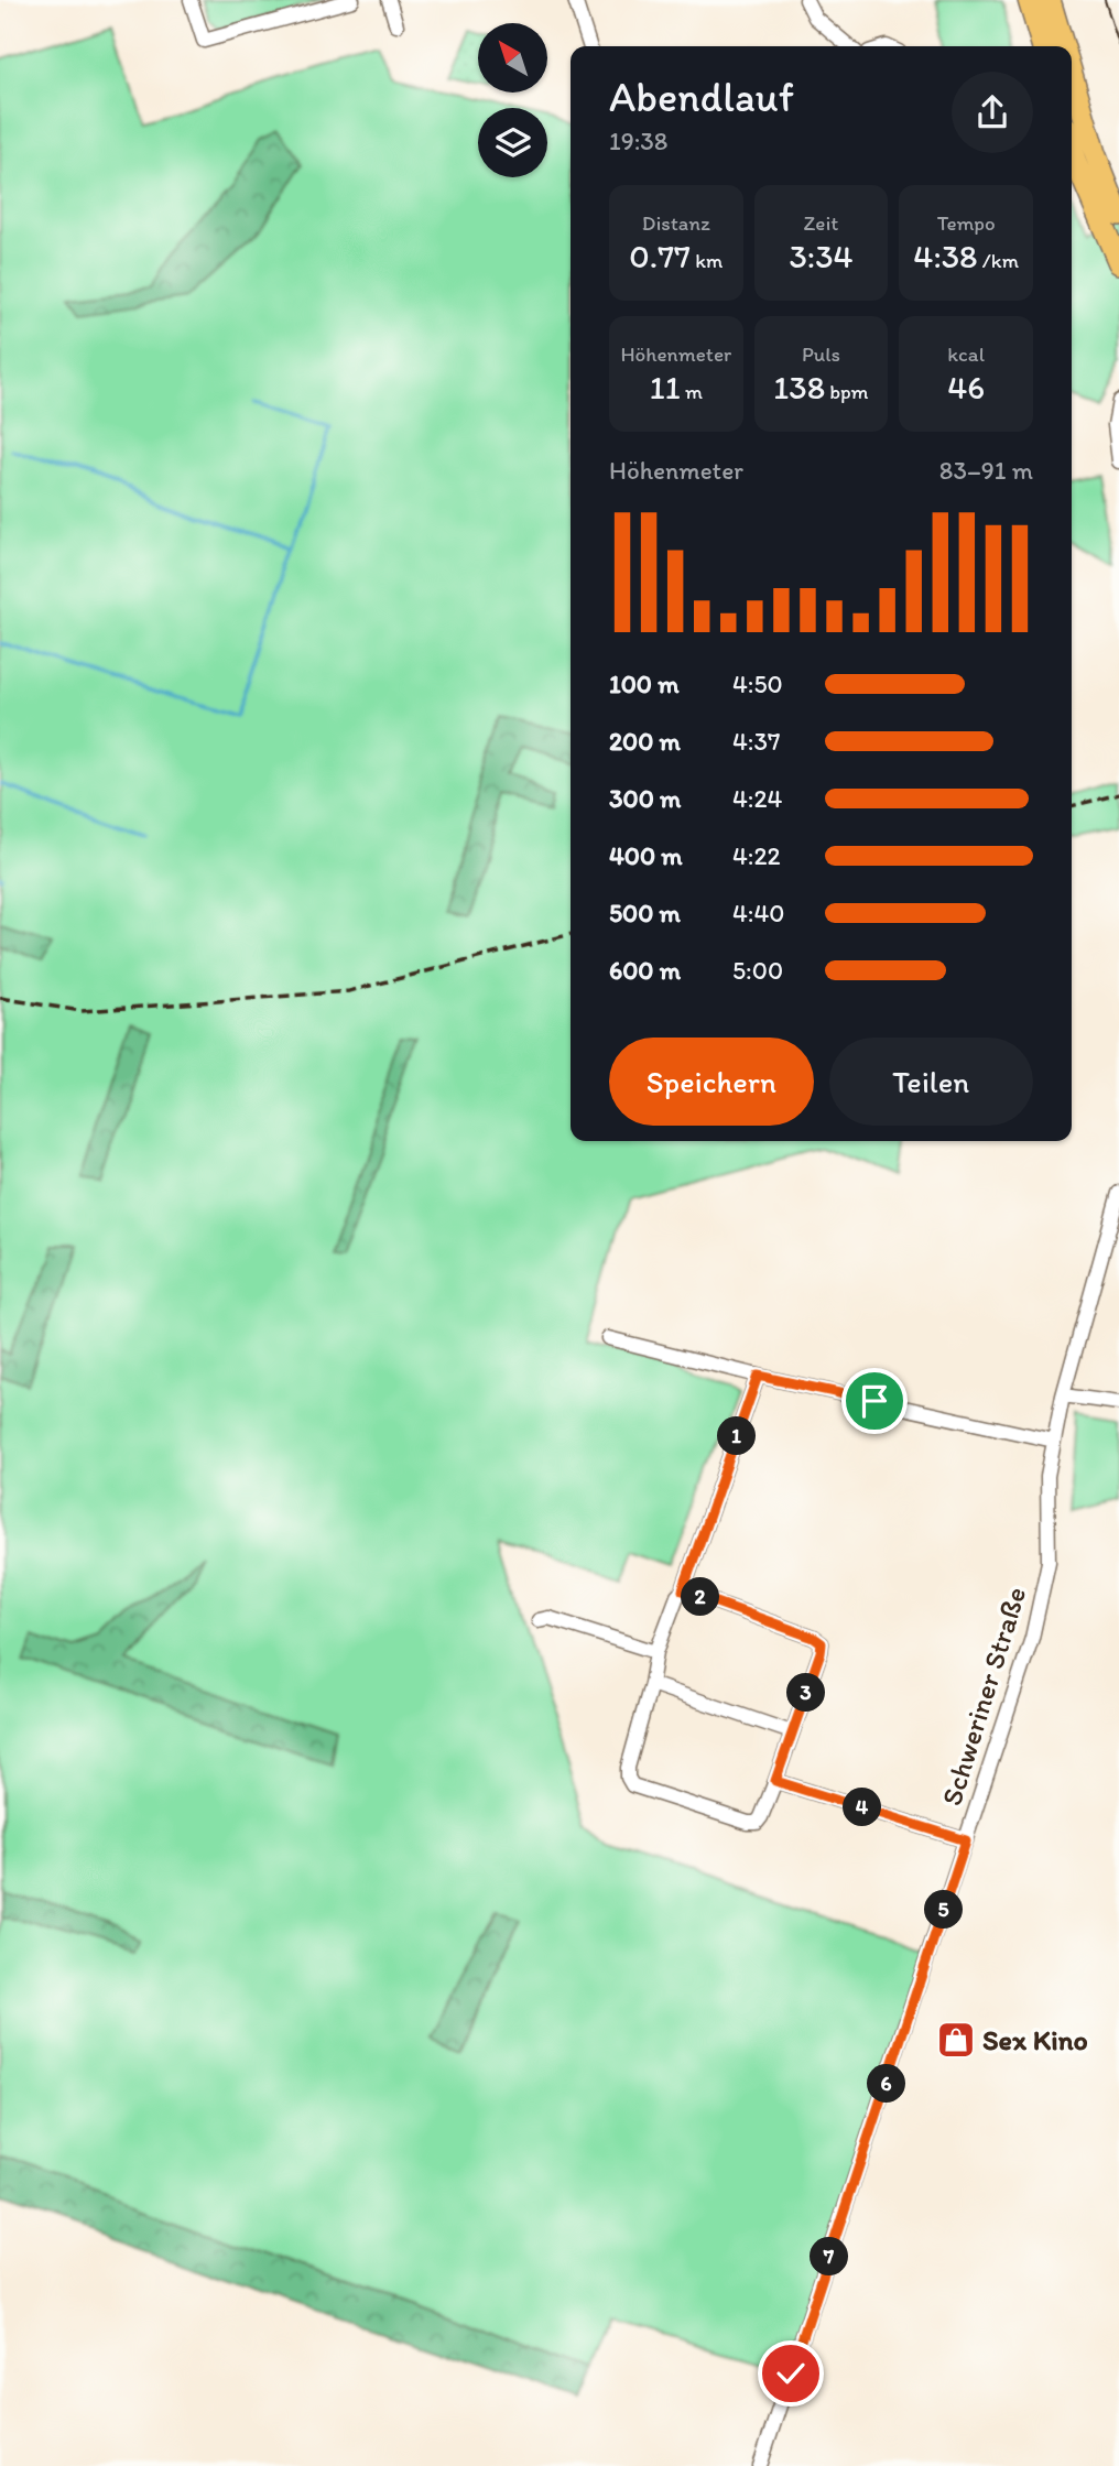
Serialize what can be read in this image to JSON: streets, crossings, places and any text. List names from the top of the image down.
{
  "streets": {
    "street": ["Schweriner Straße"]
  },
  "places": {
    "shop": ["Sex Kino"]
  },
  "north": "top left",
  "page": {
    "heading": ["Abendlauf", "19:38"],
    "stats": [
      ["Distanz", "0.77 km"],
      ["Zeit", "3:34"],
      ["Tempo", "4:38 /km"],
      ["Höhenmeter", "11 m"],
      ["Puls", "138 bpm"],
      ["kcal", "46"]
    ],
    "chart": ["Höhenmeter", "83–91 m"],
    "list": [
      {
        "name": "100 m",
        "note": "4:50"
      },
      {
        "name": "200 m",
        "note": "4:37"
      },
      {
        "name": "300 m",
        "note": "4:24"
      },
      {
        "name": "400 m",
        "note": "4:22"
      },
      {
        "name": "500 m",
        "note": "4:40"
      },
      {
        "name": "600 m",
        "note": "5:00"
      }
    ],
    "buttons": ["Speichern", "Teilen"],
    "pins": [
      "1",
      "2",
      "3",
      "4",
      "5",
      "6",
      "7"
    ]
  }
}
